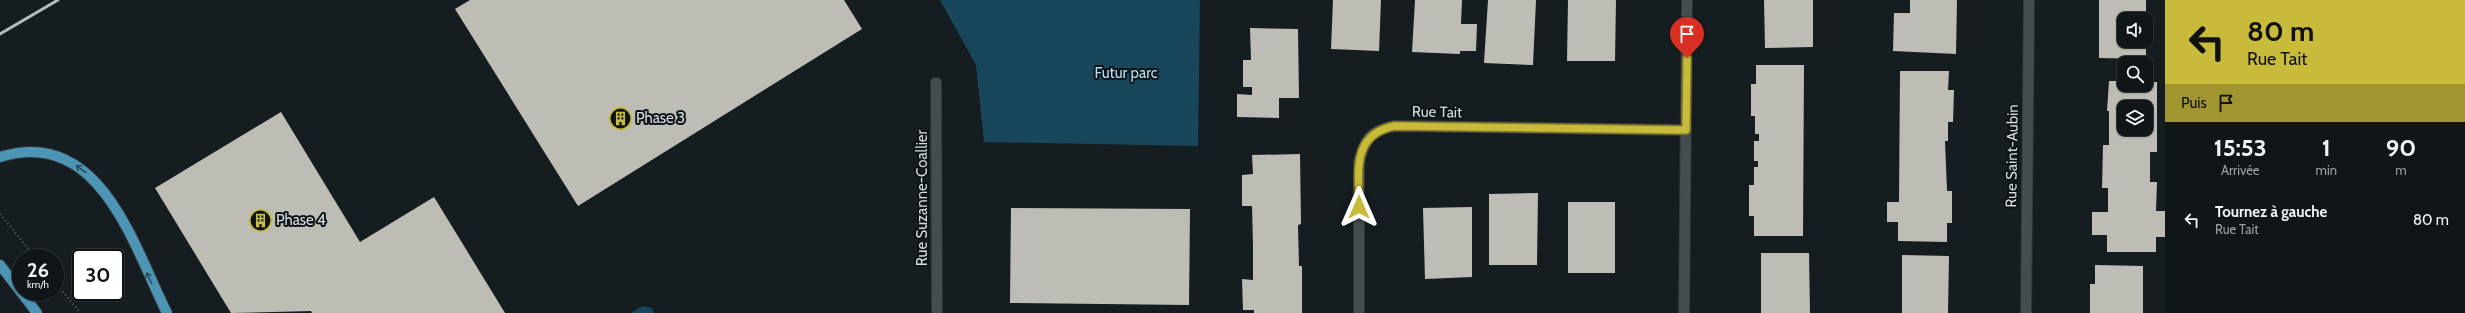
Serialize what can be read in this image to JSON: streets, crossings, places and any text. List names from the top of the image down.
{
  "streets": {
    "street": ["Rue Tait", "Rue Saint-Aubin", "Rue Suzanne-Coallier"]
  },
  "parks": ["Futur parc"],
  "places": {
    "building": ["Phase 3", "Phase 4"]
  },
  "page": {
    "turn": ["80 m", "Rue Tait"],
    "then": "Puis",
    "eta": [
      "15:53",
      "Arrivée",
      "1",
      "min",
      "90",
      "m"
    ],
    "list": [
      {
        "name": "Tournez à gauche",
        "note": "Rue Tait",
        "value": "80 m"
      }
    ],
    "speed": "26 km/h",
    "limit": "30"
  }
}
